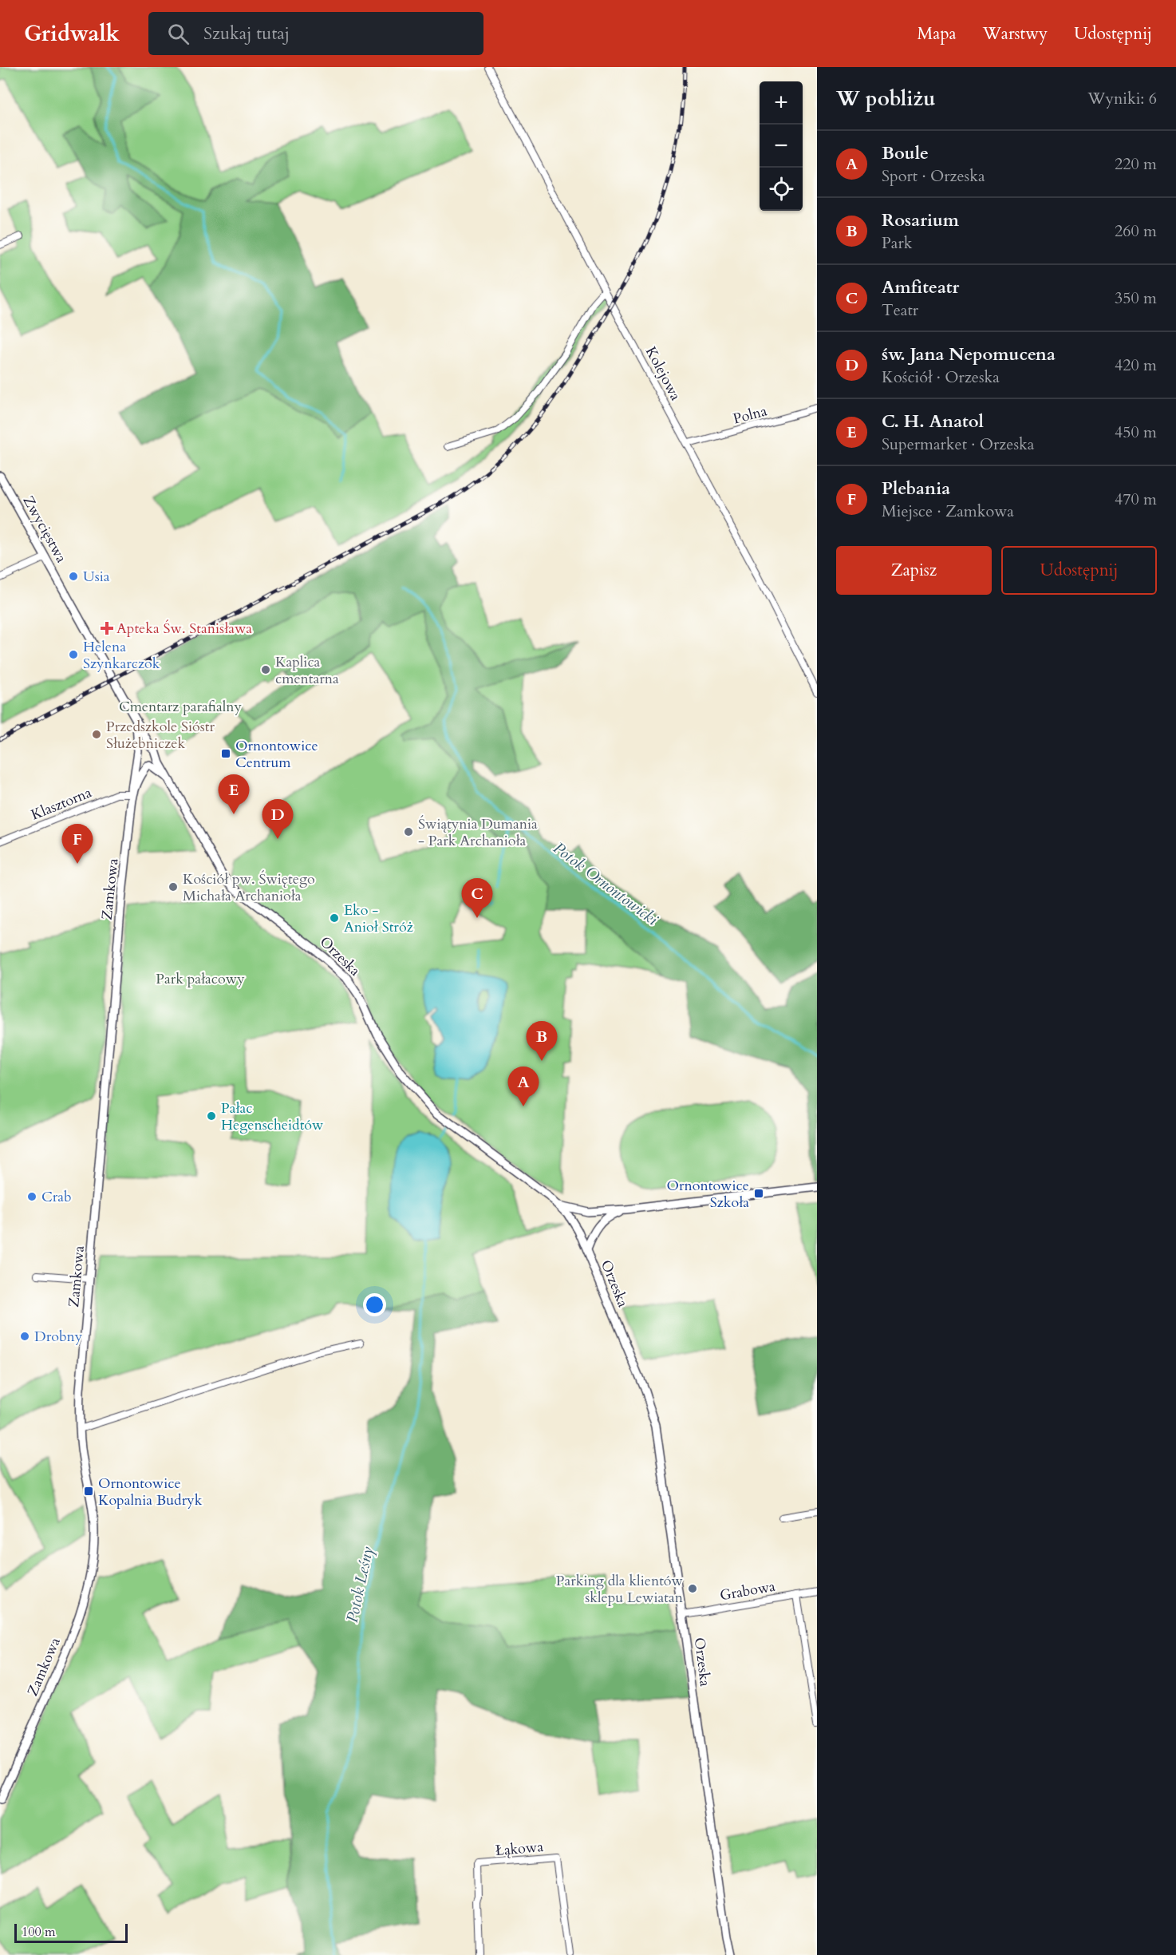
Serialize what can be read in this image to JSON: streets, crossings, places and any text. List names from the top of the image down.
{
  "streets": {
    "street": [
      "Kolejowa",
      "Polna",
      "Zwycięstwa",
      "Klasztorna",
      "Zamkowa",
      "Orzeska",
      "Grabowa",
      "Łąkowa"
    ]
  },
  "crossings": [
    ["Kolejowa", "Polna"],
    ["Zwycięstwa", "Zamkowa"],
    ["Zwycięstwa", "Orzeska"],
    ["Klasztorna", "Zamkowa"],
    ["Zamkowa", "Orzeska"],
    ["Orzeska", "Grabowa"]
  ],
  "water": ["Potok Ornontowicki", "Potok Leśny"],
  "parks": ["Cmentarz parafialny", "Park pałacowy"],
  "places": {
    "other": [
      "Usia",
      "Helena Szynkarczok",
      "Kaplica cmentarna",
      "Przedszkole Sióstr Służebniczek",
      "Świątynia Dumania - Park Archanioła",
      "Kościół pw. Świętego Michała Archanioła",
      "Eko - Anioł Stróż",
      "Pałac Hegenscheidtów",
      "Crab",
      "Drobny",
      "Parking dla klientów sklepu Lewiatan"
    ],
    "health": ["Apteka Św. Stanisława"],
    "transit": ["Ornontowice Centrum", "Ornontowice Szkoła", "Ornontowice Kopalnia Budryk"]
  },
  "scale_bar": "100 m",
  "page": {
    "header": "Gridwalk",
    "search": "Szukaj tutaj",
    "nav": ["Mapa", "Warstwy", "Udostępnij"],
    "heading": ["W pobliżu", "Wyniki: 6"],
    "map_buttons": ["+", "−"],
    "list": [
      {
        "mark": "A",
        "name": "Boule",
        "note": "Sport · Orzeska",
        "value": "220 m"
      },
      {
        "mark": "B",
        "name": "Rosarium",
        "note": "Park",
        "value": "260 m"
      },
      {
        "mark": "C",
        "name": "Amfiteatr",
        "note": "Teatr",
        "value": "350 m"
      },
      {
        "mark": "D",
        "name": "św. Jana Nepomucena",
        "note": "Kościół · Orzeska",
        "value": "420 m"
      },
      {
        "mark": "E",
        "name": "C. H. Anatol",
        "note": "Supermarket · Orzeska",
        "value": "450 m"
      },
      {
        "mark": "F",
        "name": "Plebania",
        "note": "Miejsce · Zamkowa",
        "value": "470 m"
      }
    ],
    "buttons": ["Zapisz", "Udostępnij"],
    "pins": [
      "E",
      "D",
      "F",
      "C",
      "B",
      "A"
    ],
    "scale": "100 m"
  }
}
